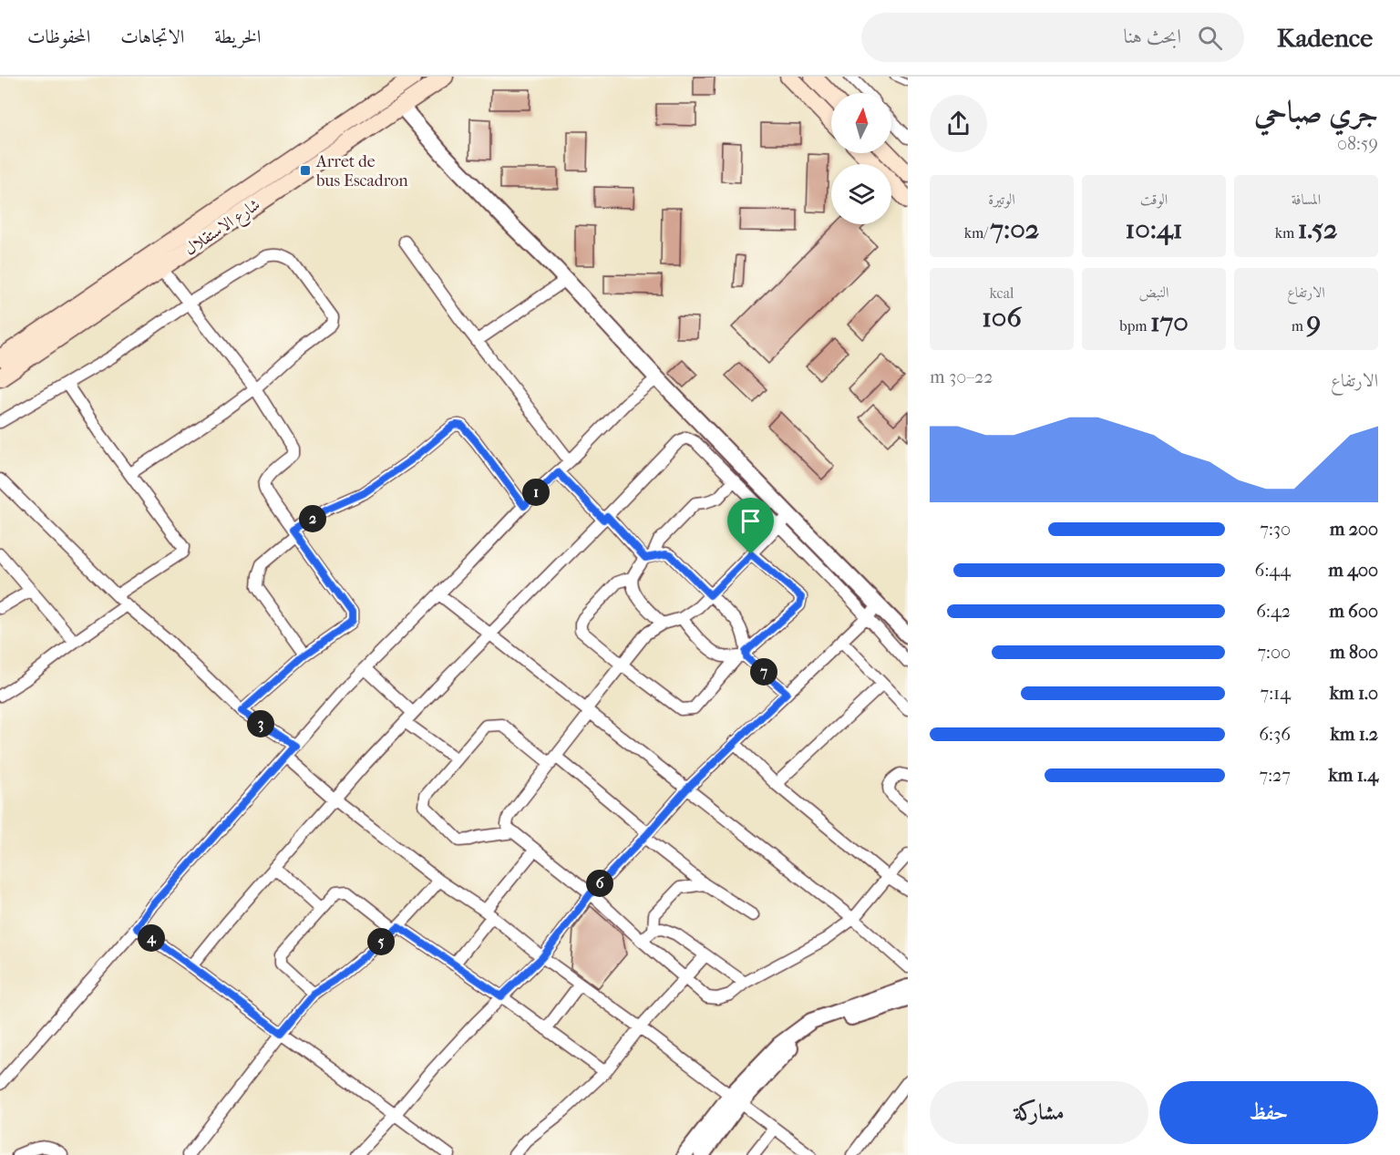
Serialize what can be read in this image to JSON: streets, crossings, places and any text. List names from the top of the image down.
{
  "streets": {
    "main road": ["شارع الاستقلال"]
  },
  "places": {
    "transit": ["Arret de bus Escadron"]
  },
  "north": "top",
  "page": {
    "header": "Kadence",
    "search": "ابحث هنا",
    "nav": ["الخريطة", "الاتجاهات", "المحفوظات"],
    "heading": ["جري صباحي", "08:59"],
    "stats": [
      ["المسافة", "1.52 km"],
      ["الوقت", "10:41"],
      ["الوتيرة", "7:02 /km"],
      ["الارتفاع", "9 m"],
      ["النبض", "170 bpm"],
      ["kcal", "106"]
    ],
    "chart": ["الارتفاع", "22–30 m"],
    "pins": [
      "1",
      "2",
      "7",
      "3",
      "6",
      "4",
      "5"
    ],
    "list": [
      {
        "name": "200 m",
        "note": "7:30"
      },
      {
        "name": "400 m",
        "note": "6:44"
      },
      {
        "name": "600 m",
        "note": "6:42"
      },
      {
        "name": "800 m",
        "note": "7:00"
      },
      {
        "name": "1.0 km",
        "note": "7:14"
      },
      {
        "name": "1.2 km",
        "note": "6:36"
      },
      {
        "name": "1.4 km",
        "note": "7:27"
      }
    ],
    "buttons": ["حفظ", "مشاركة"]
  }
}
